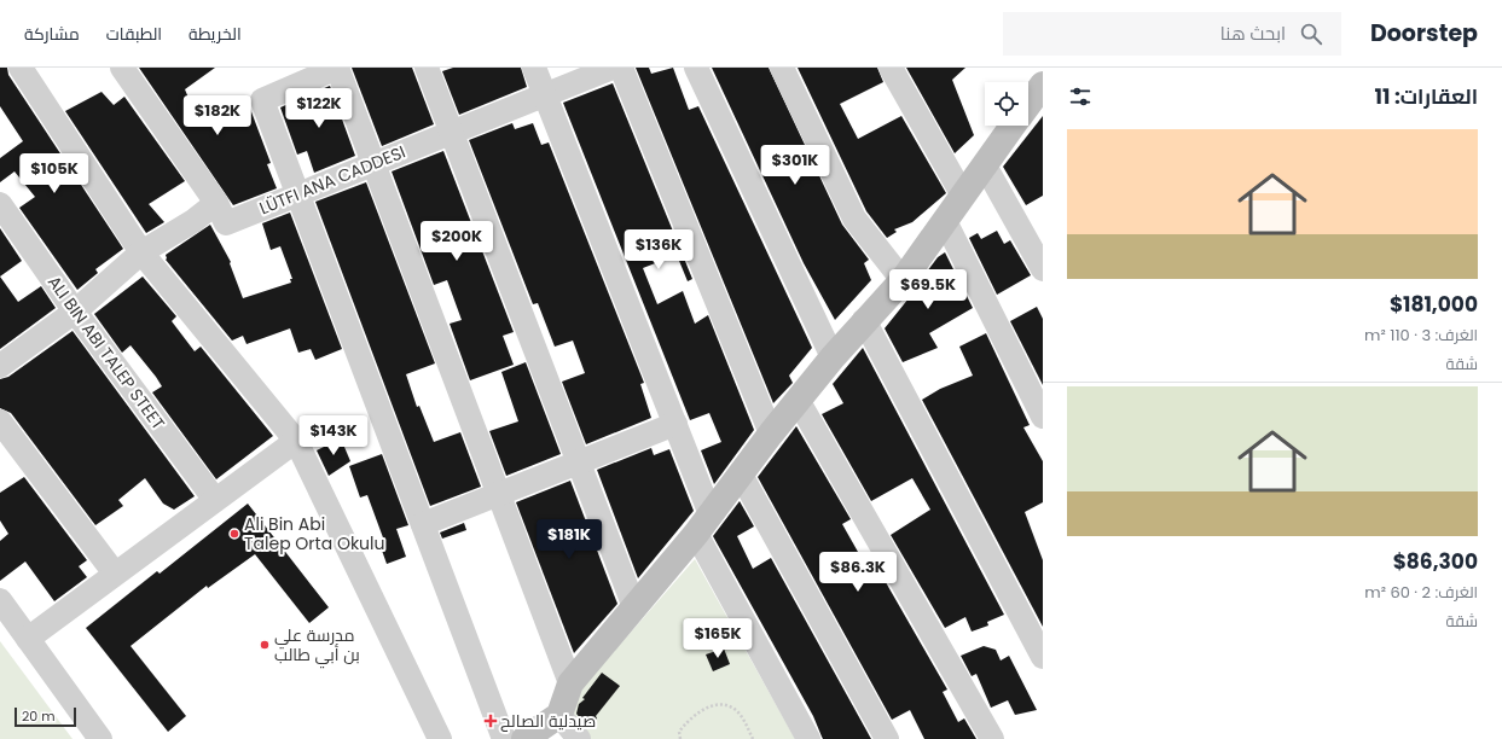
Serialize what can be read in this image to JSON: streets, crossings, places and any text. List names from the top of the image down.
{
  "streets": {
    "street": ["LÜTFI ANA CADDESI", "ALI BIN ABI TALEP STEET"]
  },
  "places": {
    "other": ["Ali Bin Abi Talep Orta Okulu", "مدرسة علي بن أبي طالب"],
    "health": ["صيدلية الصالح"]
  },
  "scale_bar": "20 m",
  "page": {
    "header": "Doorstep",
    "search": "ابحث هنا",
    "nav": ["الخريطة", "الطبقات", "مشاركة"],
    "heading": "العقارات: 11",
    "price": [
      "$122K",
      "$182K",
      "$301K",
      "$105K",
      "$200K",
      "$136K",
      "$69.5K",
      "$143K",
      "$181K",
      "$86.3K",
      "$165K"
    ],
    "list": [
      {
        "name": "$181,000",
        "note": "الغرف: 3 · 110 m² · شقة"
      },
      {
        "name": "$86,300",
        "note": "الغرف: 2 · 60 m² · شقة"
      }
    ],
    "scale": "20 m"
  }
}
